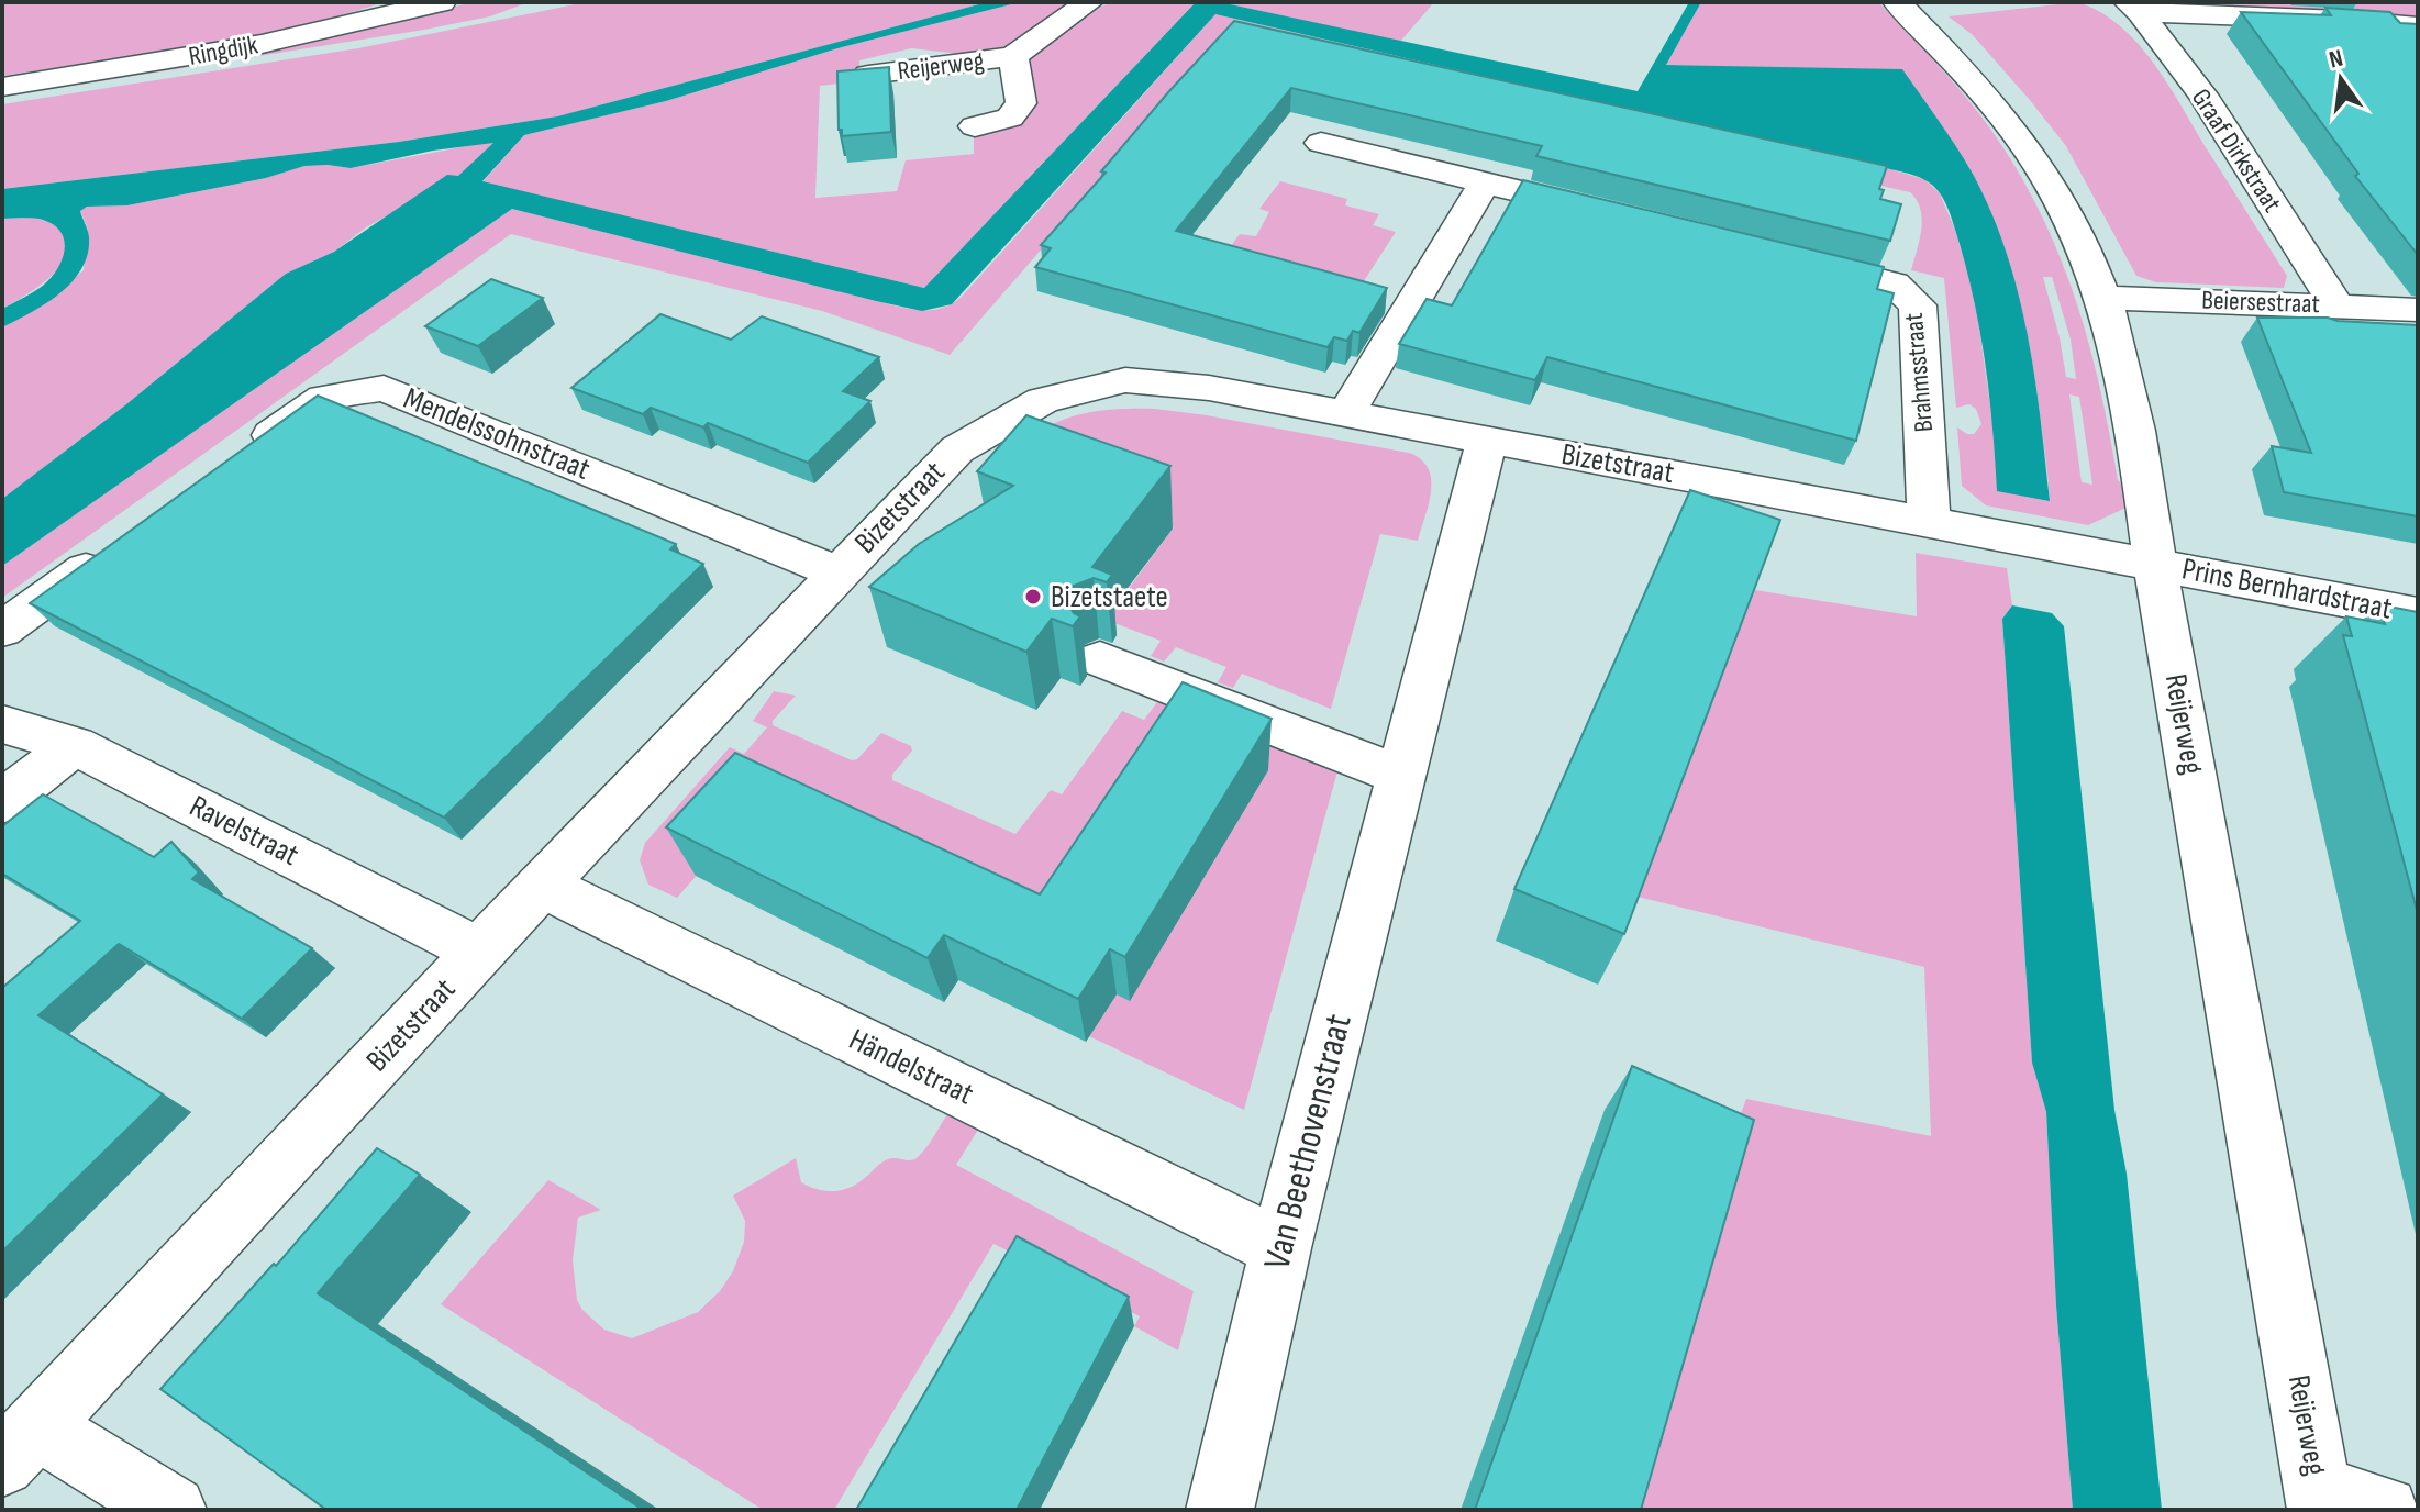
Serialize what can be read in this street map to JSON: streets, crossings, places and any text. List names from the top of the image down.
{
  "streets": {
    "street": [
      "Ringdijk",
      "Reijerweg",
      "Graaf Dirkstraat",
      "Beiersestraat",
      "Brahmsstraat",
      "Mendelssohnstraat",
      "Bizetstraat",
      "Prins Bernhardstraat",
      "Ravelstraat",
      "Händelstraat",
      "Van Beethovenstraat"
    ]
  },
  "crossings": [
    ["Reijerweg", "Beiersestraat"],
    ["Reijerweg", "Bizetstraat"],
    ["Reijerweg", "Prins Bernhardstraat"],
    ["Graaf Dirkstraat", "Beiersestraat"],
    ["Brahmsstraat", "Bizetstraat"],
    ["Mendelssohnstraat", "Bizetstraat"],
    ["Bizetstraat", "Prins Bernhardstraat"],
    ["Bizetstraat", "Ravelstraat"],
    ["Bizetstraat", "Händelstraat"],
    ["Bizetstraat", "Van Beethovenstraat"],
    ["Händelstraat", "Van Beethovenstraat"]
  ],
  "places": ["Bizetstaete"],
  "north": "top"
}
